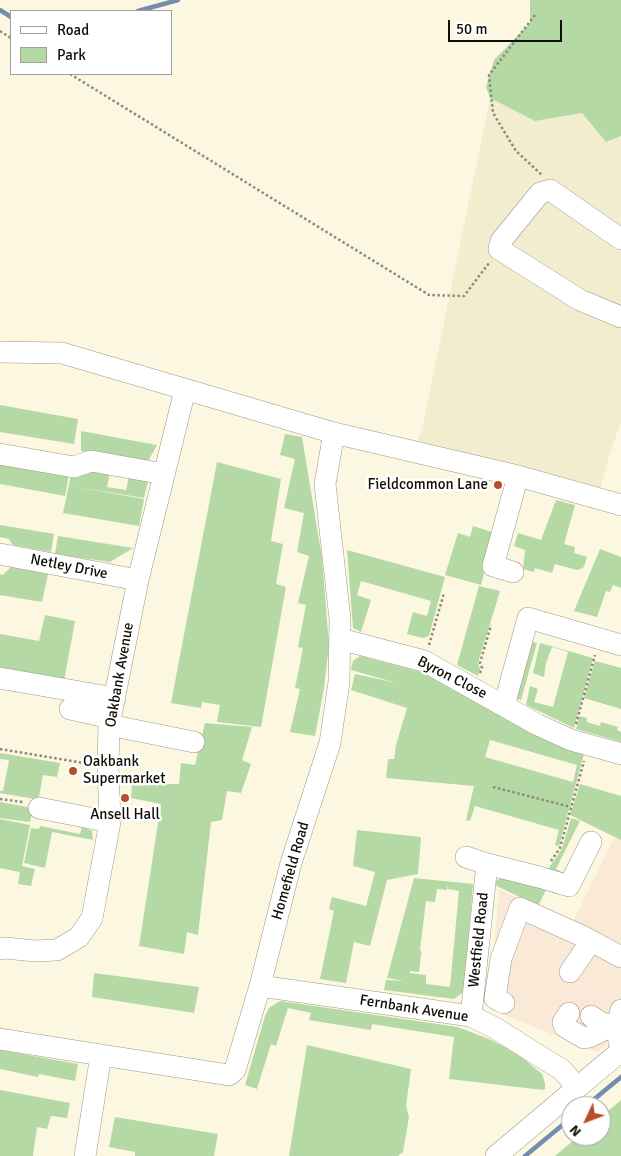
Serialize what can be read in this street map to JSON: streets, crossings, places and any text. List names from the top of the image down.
{
  "streets": {
    "street": [
      "Netley Drive",
      "Oakbank Avenue",
      "Byron Close",
      "Homefield Road",
      "Westfield Road",
      "Fernbank Avenue"
    ]
  },
  "crossings": [
    ["Netley Drive", "Oakbank Avenue"],
    ["Byron Close", "Homefield Road"],
    ["Homefield Road", "Fernbank Avenue"],
    ["Westfield Road", "Fernbank Avenue"]
  ],
  "places": ["Fieldcommon Lane", "Oakbank Supermarket", "Ansell Hall"],
  "legend": ["Road", "Park"],
  "scale_bar": "50 m",
  "north": "bottom left"
}
